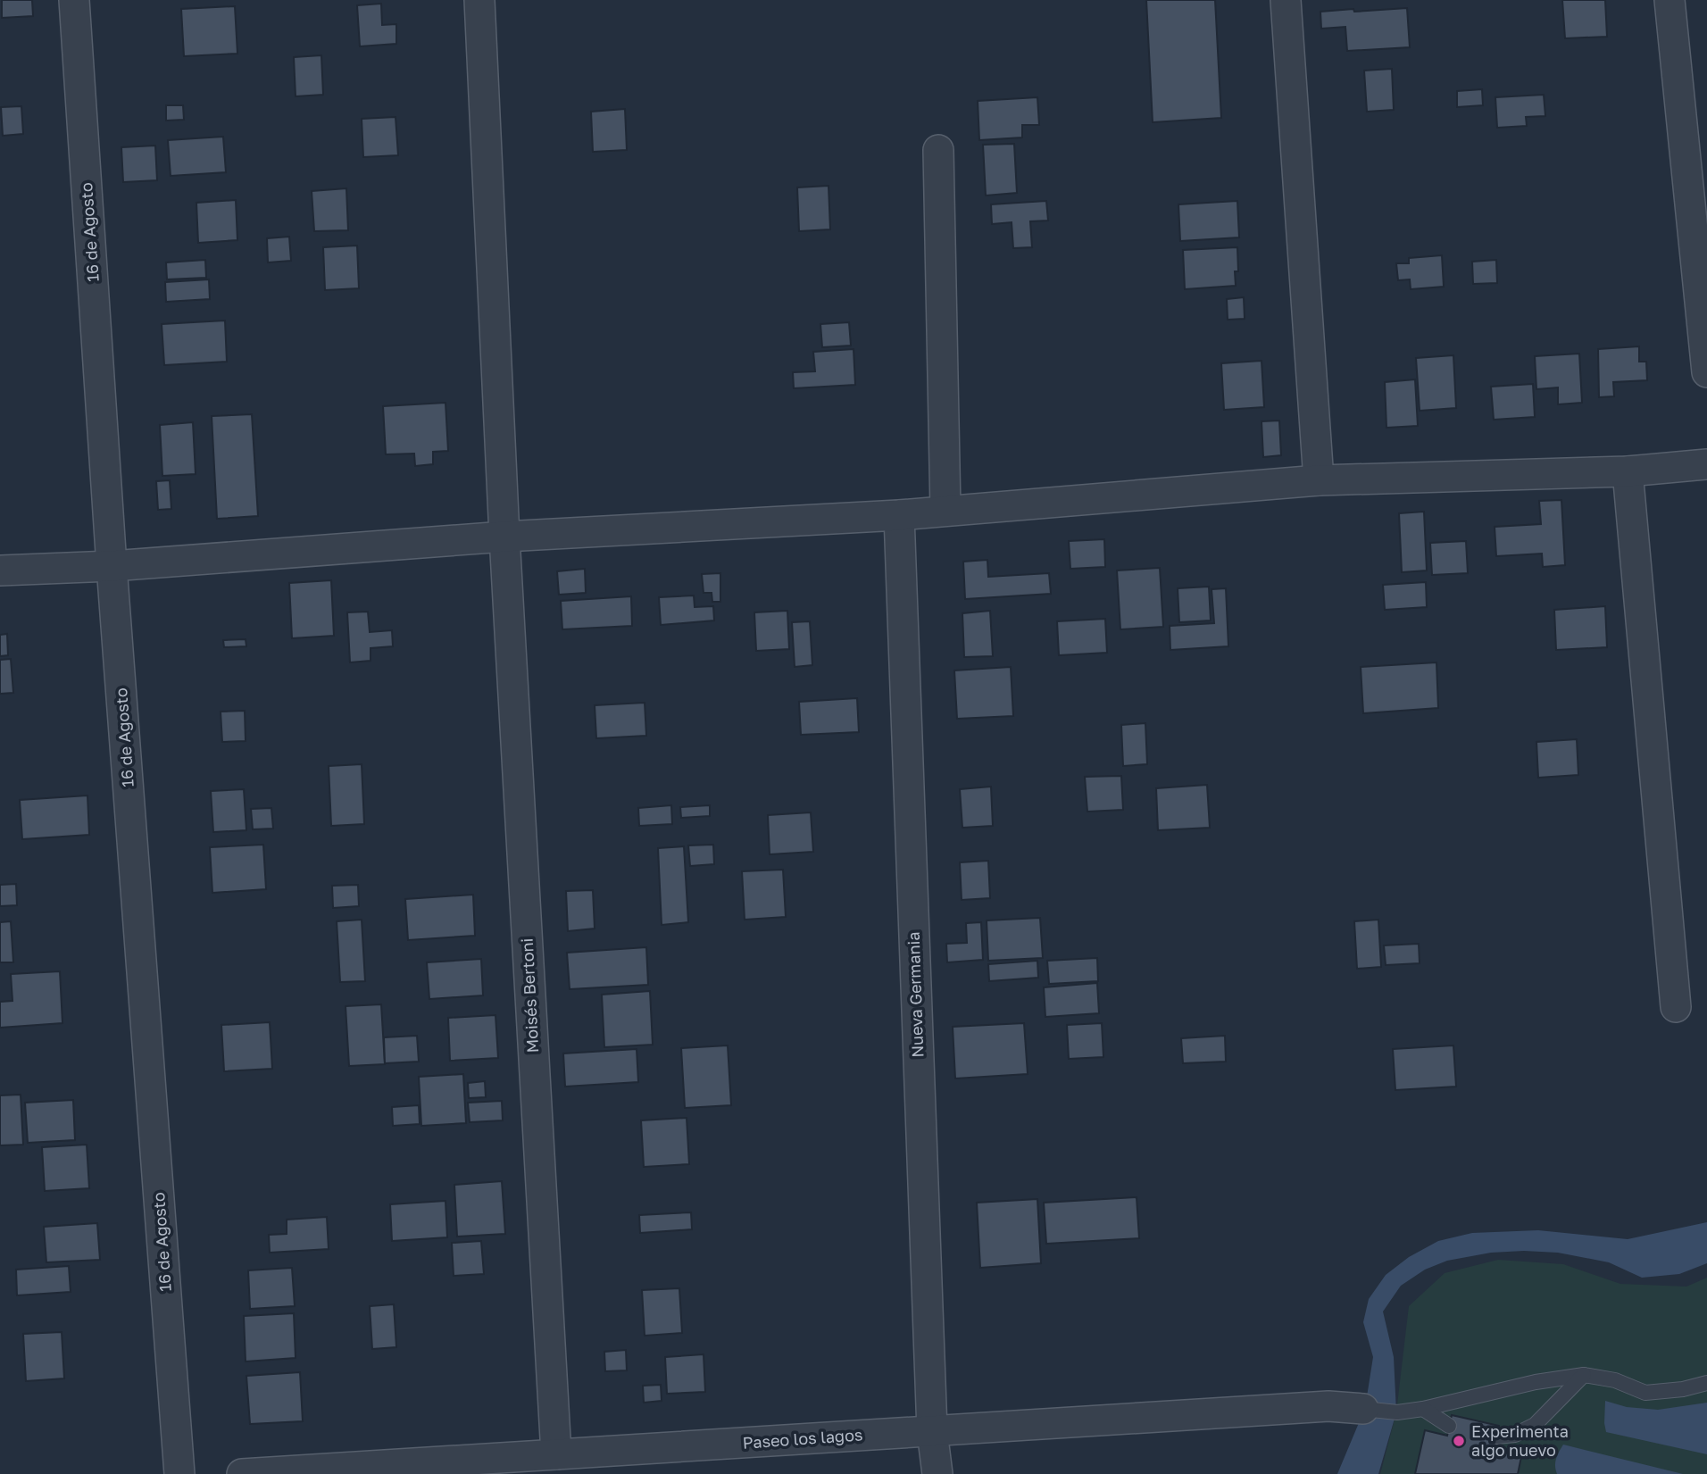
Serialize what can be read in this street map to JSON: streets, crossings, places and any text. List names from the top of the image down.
{
  "streets": {
    "street": [
      "16 de Agosto",
      "Nueva Germania",
      "Moisés Bertoni",
      "Paseo los lagos"
    ]
  },
  "crossings": [
    ["Nueva Germania", "Paseo los lagos"],
    ["Moisés Bertoni", "Paseo los lagos"]
  ],
  "places": ["Experimenta algo nuevo"]
}
